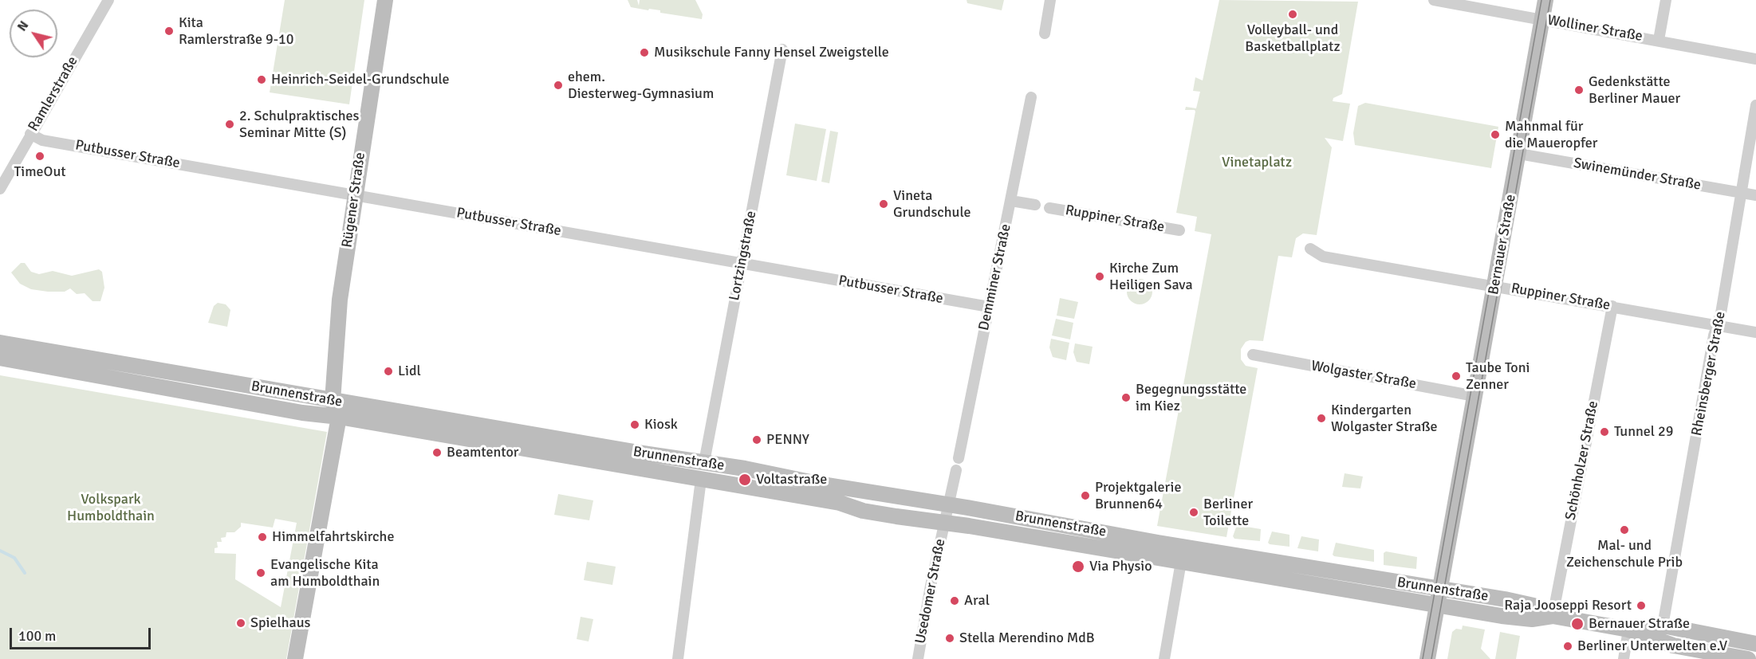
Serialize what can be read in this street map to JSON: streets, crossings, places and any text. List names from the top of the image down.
{
  "streets": {
    "main road": ["Rügener Straße", "Bernauer Straße", "Brunnenstraße"],
    "street": [
      "Wolliner Straße",
      "Ramlerstraße",
      "Putbusser Straße",
      "Swinemünder Straße",
      "Ruppiner Straße",
      "Lortzingstraße",
      "Demminer Straße",
      "Rheinsberger Straße",
      "Wolgaster Straße",
      "Schönholzer Straße",
      "Usedomer Straße"
    ]
  },
  "crossings": [
    ["Wolliner Straße", "Bernauer Straße"],
    ["Ramlerstraße", "Putbusser Straße"],
    ["Putbusser Straße", "Rügener Straße"],
    ["Putbusser Straße", "Lortzingstraße"],
    ["Putbusser Straße", "Demminer Straße"],
    ["Swinemünder Straße", "Bernauer Straße"],
    ["Swinemünder Straße", "Rheinsberger Straße"],
    ["Rügener Straße", "Brunnenstraße"],
    ["Ruppiner Straße", "Bernauer Straße"],
    ["Ruppiner Straße", "Rheinsberger Straße"],
    ["Ruppiner Straße", "Schönholzer Straße"],
    ["Bernauer Straße", "Wolgaster Straße"],
    ["Bernauer Straße", "Brunnenstraße"],
    ["Lortzingstraße", "Brunnenstraße"],
    ["Rheinsberger Straße", "Brunnenstraße"],
    ["Brunnenstraße", "Schönholzer Straße"],
    ["Brunnenstraße", "Usedomer Straße"]
  ],
  "parks": ["Vinetaplatz", "Volkspark Humboldthain"],
  "places": [
    "Volleyball- und Basketballplatz",
    "Kita Ramlerstraße 9-10",
    "Musikschule Fanny Hensel Zweigstelle",
    "Heinrich-Seidel-Grundschule",
    "ehem. Diesterweg-Gymnasium",
    "Gedenkstätte Berliner Mauer",
    "2. Schulpraktisches Seminar Mitte (S)",
    "Mahnmal für die Maueropfer",
    "TimeOut",
    "Vineta Grundschule",
    "Kirche Zum Heiligen Sava",
    "Lidl",
    "Taube Toni Zenner",
    "Begegnungsstätte im Kiez",
    "Kindergarten Wolgaster Straße",
    "Kiosk",
    "Tunnel 29",
    "PENNY",
    "Beamtentor",
    "Voltastraße",
    "Projektgalerie Brunnen64",
    "Berliner Toilette",
    "Mal- und Zeichenschule Prib",
    "Himmelfahrtskirche",
    "Via Physio",
    "Evangelische Kita am Humboldthain",
    "Aral",
    "Raja Jooseppi Resort",
    "Spielhaus",
    "Bernauer Straße",
    "Stella Merendino MdB",
    "Berliner Unterwelten e.V"
  ],
  "scale_bar": "100 m",
  "north": "top left"
}
